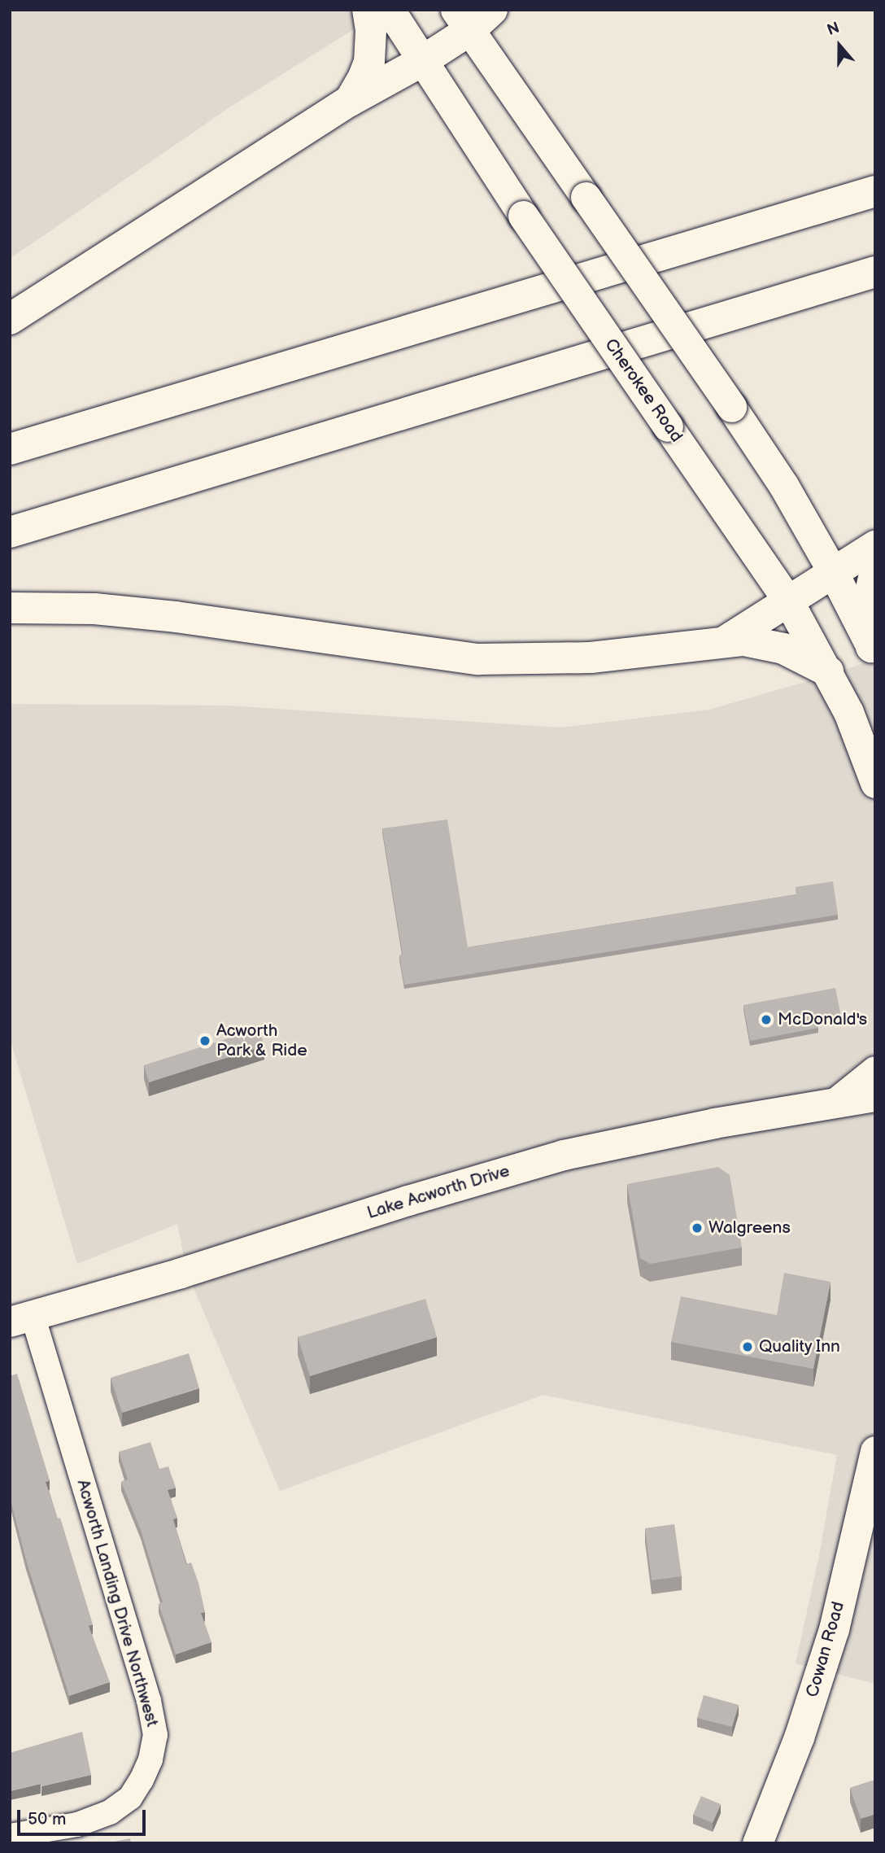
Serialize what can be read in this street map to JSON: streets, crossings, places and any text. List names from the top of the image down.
{
  "streets": {
    "main road": ["Cherokee Road", "Lake Acworth Drive", "Cowan Road"],
    "street": ["Acworth Landing Drive Northwest"]
  },
  "crossings": [
    ["Lake Acworth Drive", "Acworth Landing Drive Northwest"]
  ],
  "places": [
    "McDonald's",
    "Acworth Park & Ride",
    "Walgreens",
    "Quality Inn"
  ],
  "scale_bar": "50 m",
  "north": "top"
}
